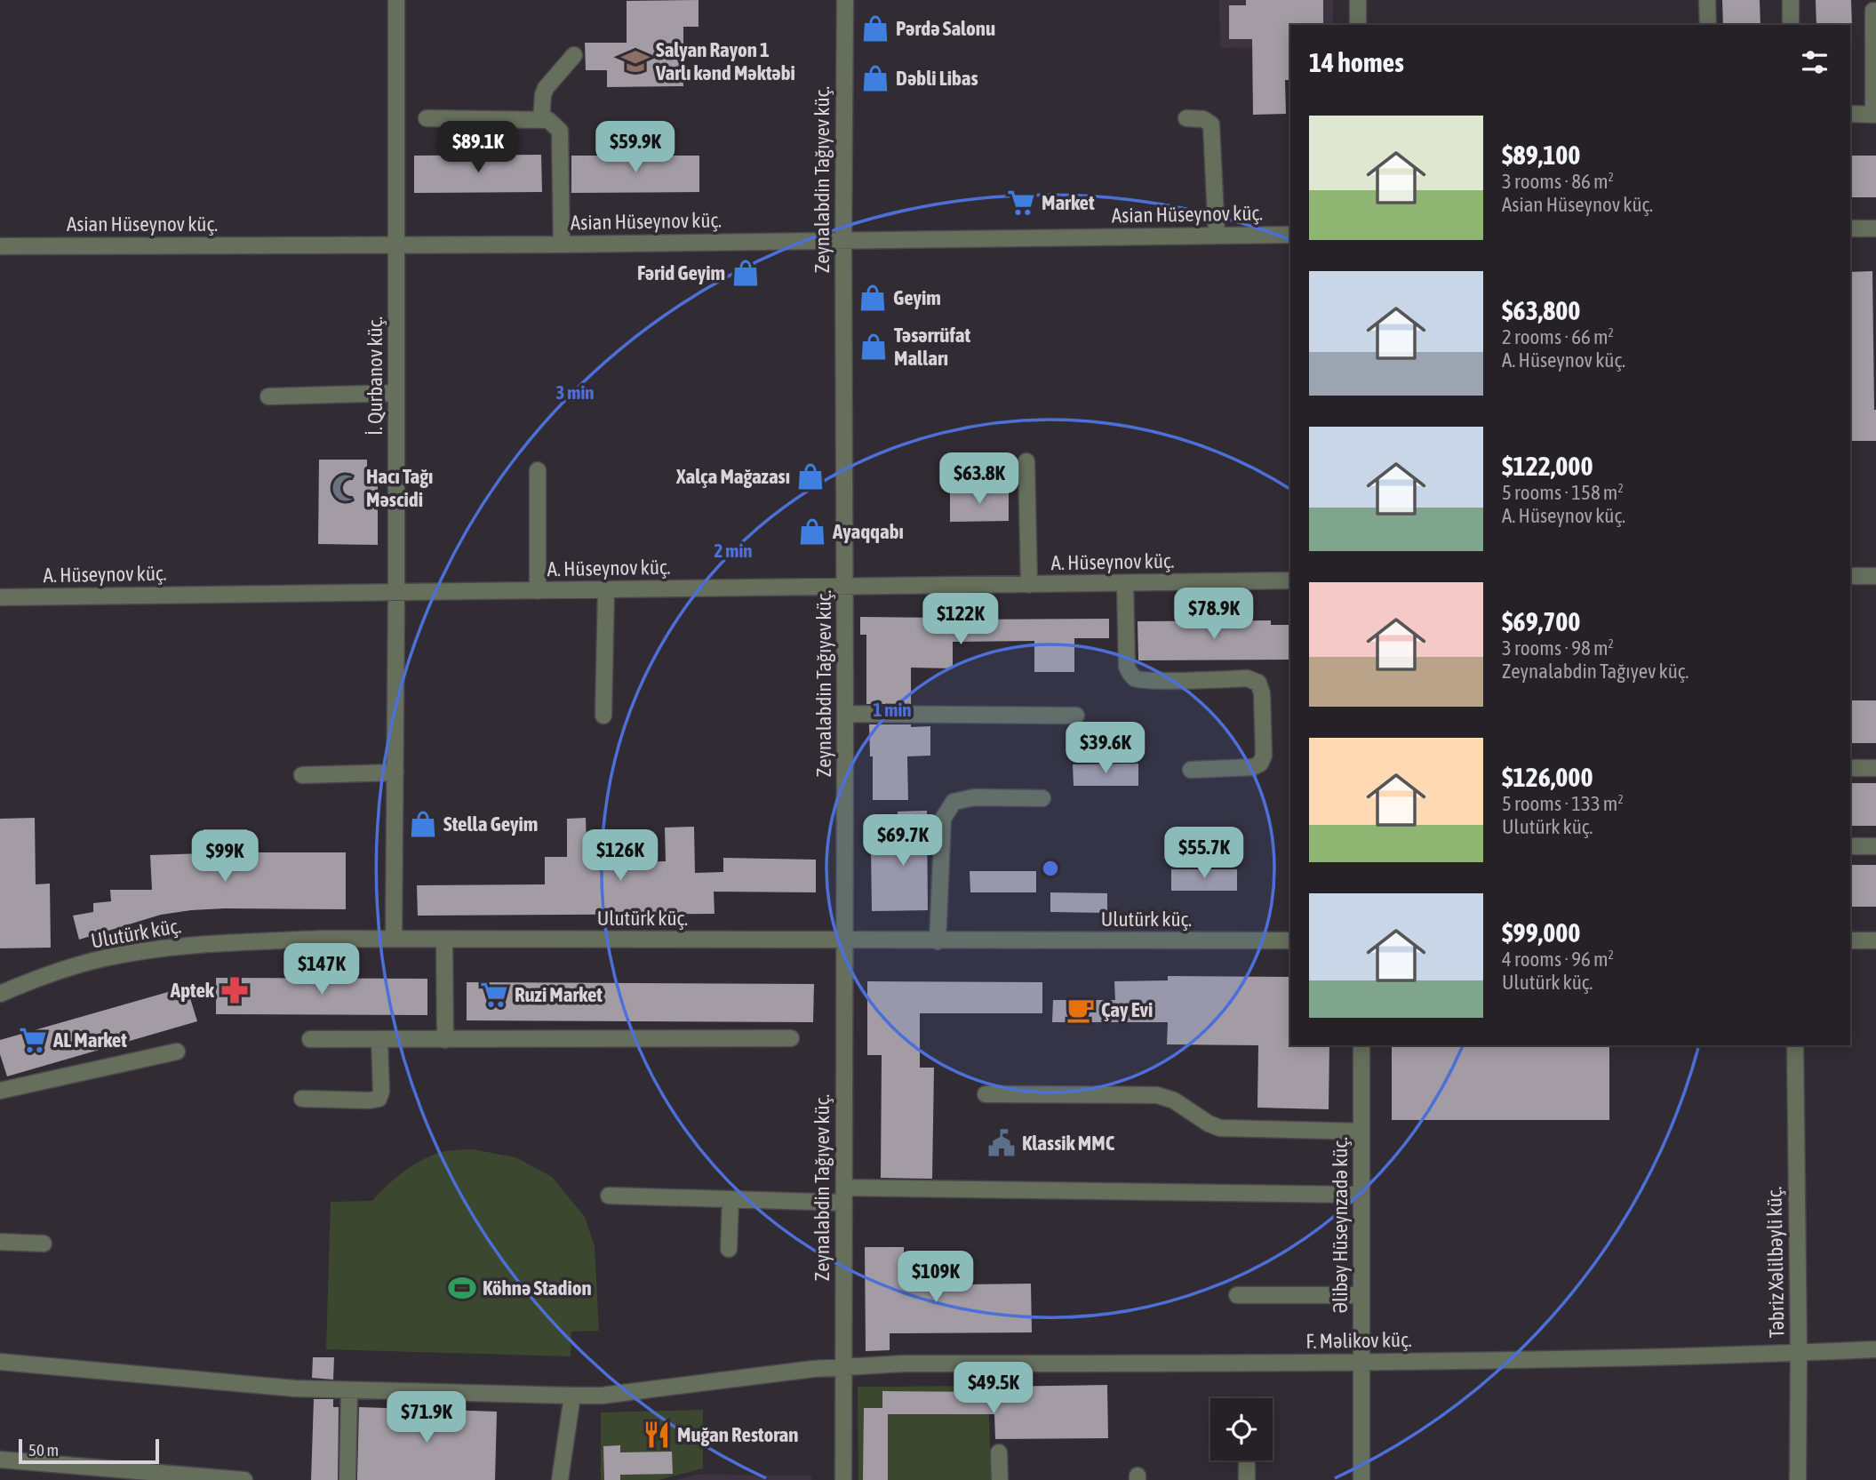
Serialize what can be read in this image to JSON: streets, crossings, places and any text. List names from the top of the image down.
{
  "streets": {
    "street": [
      "Zeynalabdin Tağıyev küç.",
      "Asian Hüseynov küç.",
      "İ. Qurbanov küç.",
      "A. Hüseynov küç.",
      "Ulutürk küç.",
      "Əlibəy Hüseynzadə küç.",
      "Təbriz Xəlilbəyli küç.",
      "F. Məlikov küç."
    ]
  },
  "crossings": [
    ["Zeynalabdin Tağıyev küç.", "Asian Hüseynov küç."],
    ["Zeynalabdin Tağıyev küç.", "A. Hüseynov küç."],
    ["Zeynalabdin Tağıyev küç.", "Ulutürk küç."],
    ["Zeynalabdin Tağıyev küç.", "F. Məlikov küç."],
    ["Asian Hüseynov küç.", "İ. Qurbanov küç."],
    ["İ. Qurbanov küç.", "A. Hüseynov küç."],
    ["İ. Qurbanov küç.", "Ulutürk küç."],
    ["Əlibəy Hüseynzadə küç.", "F. Məlikov küç."],
    ["Təbriz Xəlilbəyli küç.", "F. Məlikov küç."]
  ],
  "places": {
    "shop": [
      "Pərdə Salonu",
      "Dəbli Libas",
      "Fərid Geyim",
      "Geyim",
      "Təsərrüfat Malları",
      "Xalça Mağazası",
      "Ayaqqabı",
      "Stella Geyim"
    ],
    "school or university": ["Salyan Rayon 1 Varlı kənd Məktəbi"],
    "supermarket": ["Market", "Ruzi Market", "AL Market"],
    "mosque": ["Hacı Tağı Məscidi"],
    "pharmacy": ["Aptek"],
    "cafe": ["Çay Evi"],
    "public building": ["Klassik MMC"],
    "sports": ["Köhnə Stadion"],
    "restaurant": ["Muğan Restoran"]
  },
  "scale_bar": "50 m",
  "page": {
    "heading": "14 homes",
    "list": [
      {
        "name": "$89,100",
        "note": "3 rooms · 86 m² · Asian Hüseynov küç."
      },
      {
        "name": "$63,800",
        "note": "2 rooms · 66 m² · A. Hüseynov küç."
      },
      {
        "name": "$122,000",
        "note": "5 rooms · 158 m² · A. Hüseynov küç."
      },
      {
        "name": "$69,700",
        "note": "3 rooms · 98 m² · Zeynalabdin Tağıyev küç."
      },
      {
        "name": "$126,000",
        "note": "5 rooms · 133 m² · Ulutürk küç."
      },
      {
        "name": "$99,000",
        "note": "4 rooms · 96 m² · Ulutürk küç."
      }
    ],
    "price": [
      "$89.1K",
      "$59.9K",
      "$63.8K",
      "$78.9K",
      "$122K",
      "$39.6K",
      "$69.7K",
      "$55.7K",
      "$126K",
      "$99K",
      "$147K",
      "$109K",
      "$49.5K",
      "$71.9K"
    ],
    "scale": "50 m"
  },
  "rings": ["3 min", "2 min", "1 min"]
}
